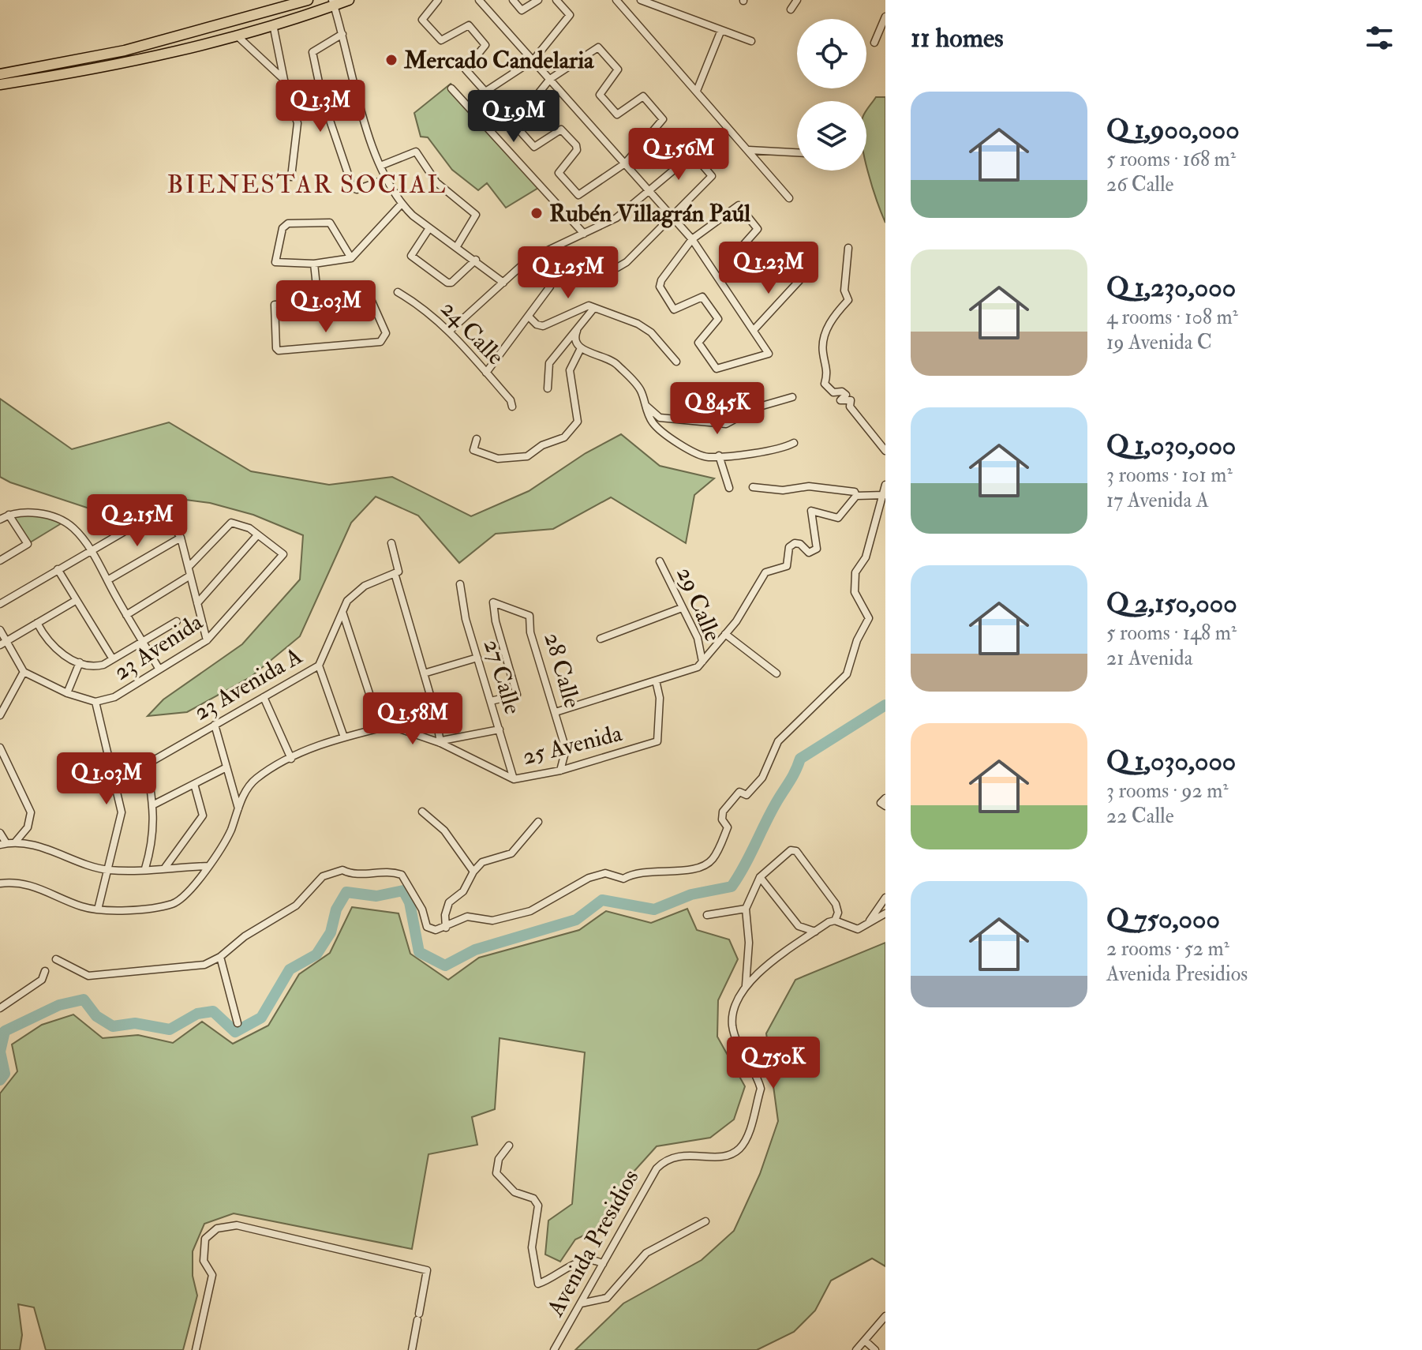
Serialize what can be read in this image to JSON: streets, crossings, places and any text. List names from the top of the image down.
{
  "streets": {
    "street": [
      "24 Calle",
      "29 Calle",
      "23 Avenida",
      "28 Calle",
      "27 Calle",
      "23 Avenida A",
      "25 Avenida",
      "Avenida Presidios"
    ]
  },
  "crossings": [
    ["28 Calle", "27 Calle"],
    ["28 Calle", "25 Avenida"],
    ["27 Calle", "25 Avenida"]
  ],
  "districts": ["BIENESTAR SOCIAL"],
  "places": ["Mercado Candelaria", "Rubén Villagrán Paúl"],
  "page": {
    "heading": "11 homes",
    "list": [
      {
        "name": "Q 1,900,000",
        "note": "5 rooms · 168 m² · 26 Calle"
      },
      {
        "name": "Q 1,230,000",
        "note": "4 rooms · 108 m² · 19 Avenida C"
      },
      {
        "name": "Q 1,030,000",
        "note": "3 rooms · 101 m² · 17 Avenida A"
      },
      {
        "name": "Q 2,150,000",
        "note": "5 rooms · 148 m² · 21 Avenida"
      },
      {
        "name": "Q 1,030,000",
        "note": "3 rooms · 92 m² · 22 Calle"
      },
      {
        "name": "Q 750,000",
        "note": "2 rooms · 52 m² · Avenida Presidios"
      }
    ],
    "price": [
      "Q 1.3M",
      "Q 1.9M",
      "Q 1.56M",
      "Q 1.23M",
      "Q 1.25M",
      "Q 1.03M",
      "Q 845K",
      "Q 2.15M",
      "Q 1.58M",
      "Q 1.03M",
      "Q 750K"
    ]
  }
}
